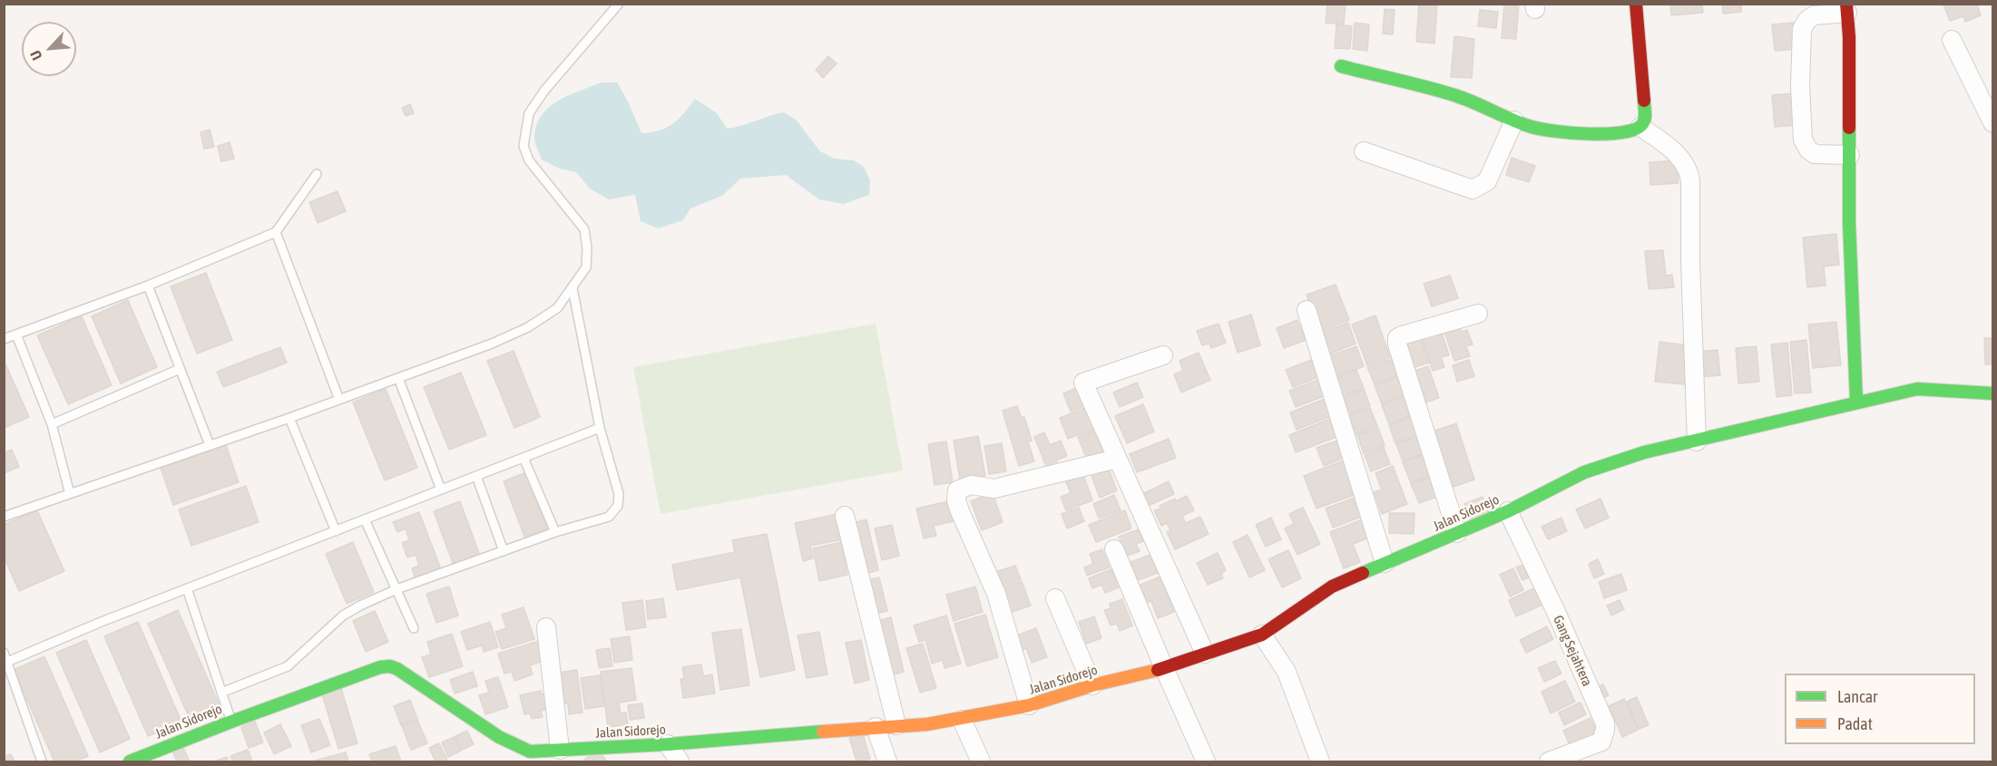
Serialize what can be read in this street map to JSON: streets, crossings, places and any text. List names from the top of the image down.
{
  "streets": {
    "street": ["Jalan Sidorejo", "Gang Sejahtera"]
  },
  "crossings": [
    ["Jalan Sidorejo", "Gang Sejahtera"]
  ],
  "legend": ["Lancar", "Padat"],
  "north": "bottom left"
}
